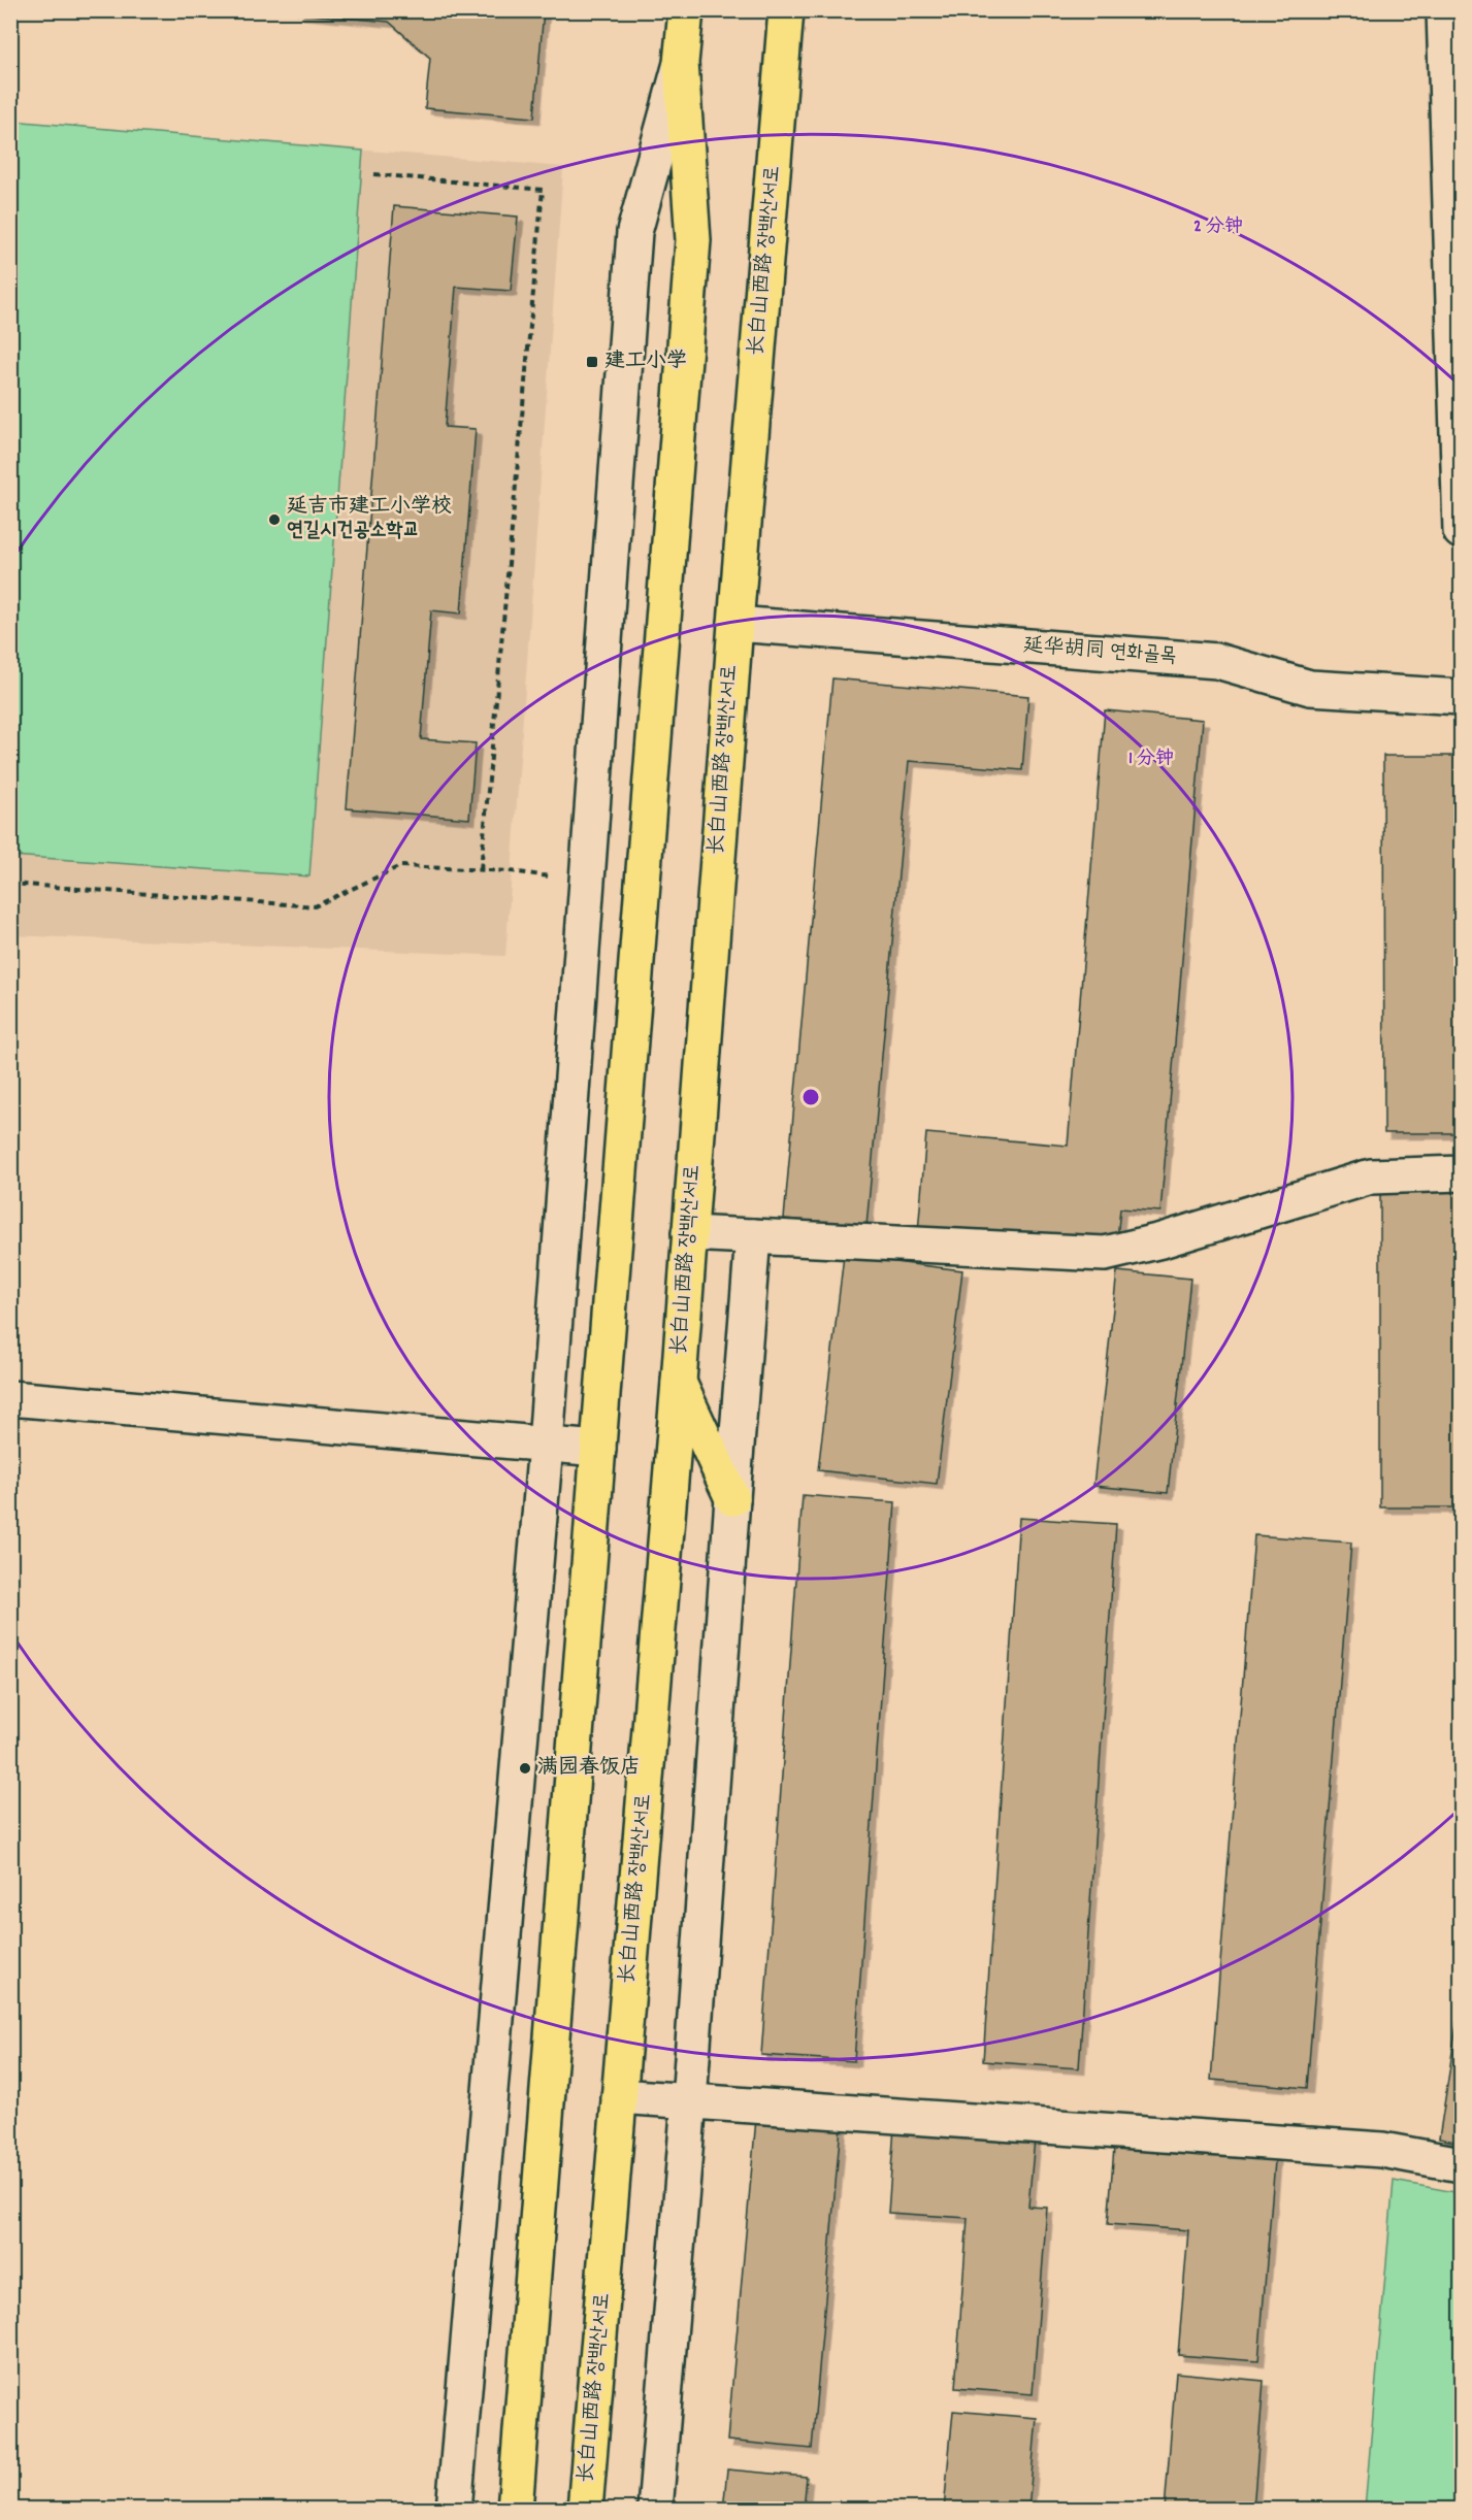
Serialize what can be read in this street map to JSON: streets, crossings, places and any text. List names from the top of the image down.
{
  "streets": {
    "main road": ["长白山西路 장백산서로"],
    "street": ["延华胡同 연화골목"]
  },
  "crossings": [
    ["长白山西路 장백산서로", "延华胡同 연화골목"]
  ],
  "places": {
    "transit": ["建工小学"],
    "other": ["延吉市建工小学校 연길시건공소학교", "满园春饭店"]
  },
  "rings": ["2 分钟", "1 分钟"]
}
